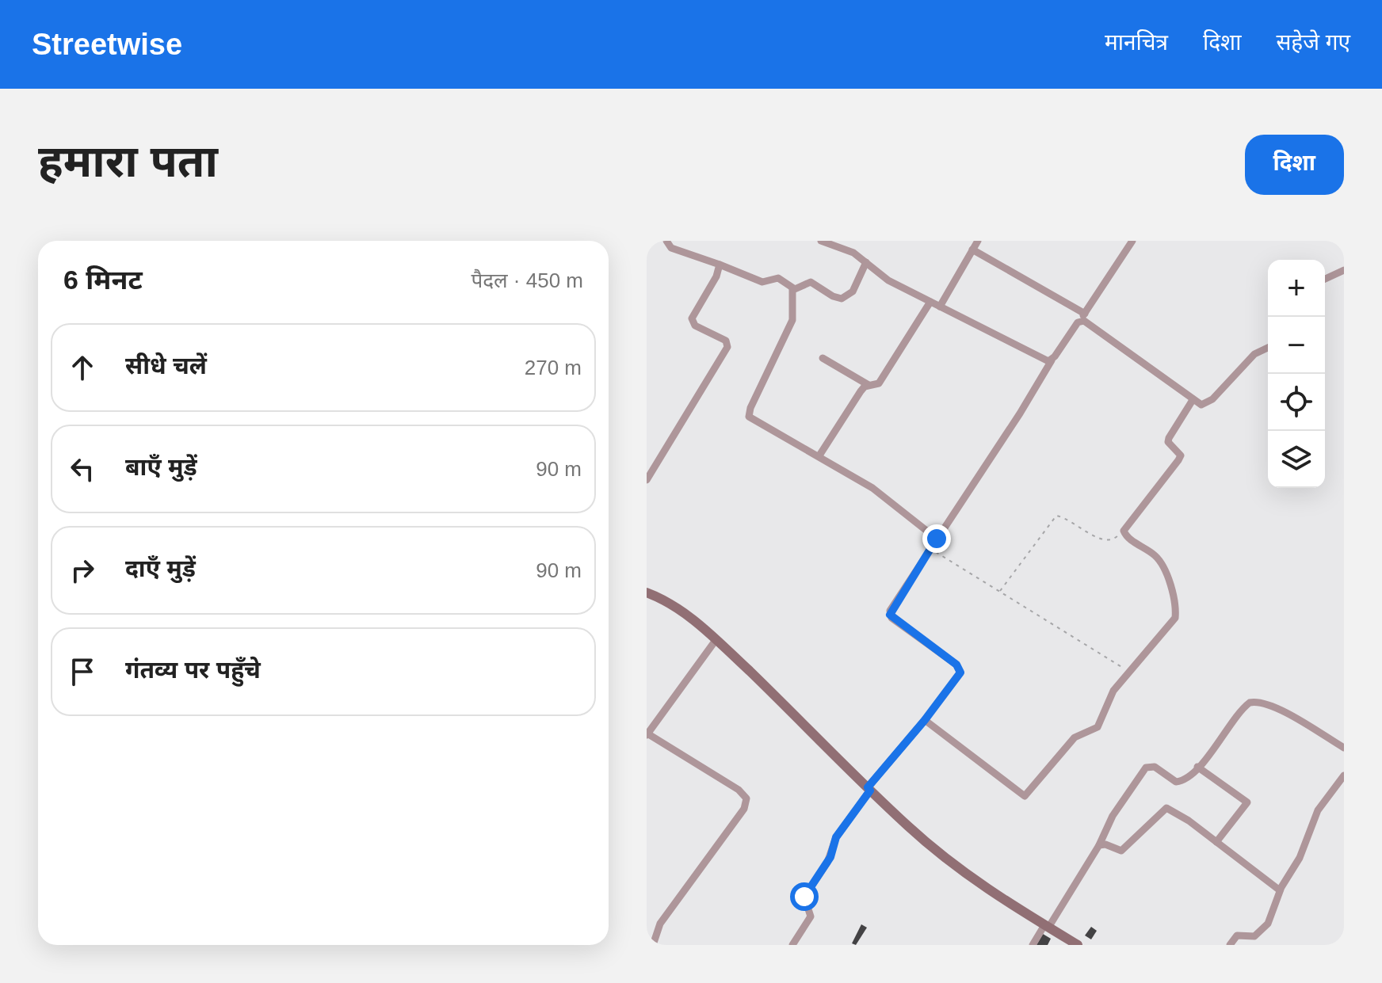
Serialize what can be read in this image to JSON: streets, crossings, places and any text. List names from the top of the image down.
{
  "page": {
    "header": "Streetwise",
    "nav": ["मानचित्र", "दिशा", "सहेजे गए"],
    "buttons": "दिशा",
    "title": "हमारा पता",
    "heading": ["6 मिनट", "पैदल · 450 m"],
    "map_buttons": ["+", "−"],
    "list": [
      ["सीधे चलें", "270 m"],
      ["बाएँ मुड़ें", "90 m"],
      ["दाएँ मुड़ें", "90 m"],
      "गंतव्य पर पहुँचे"
    ]
  }
}
